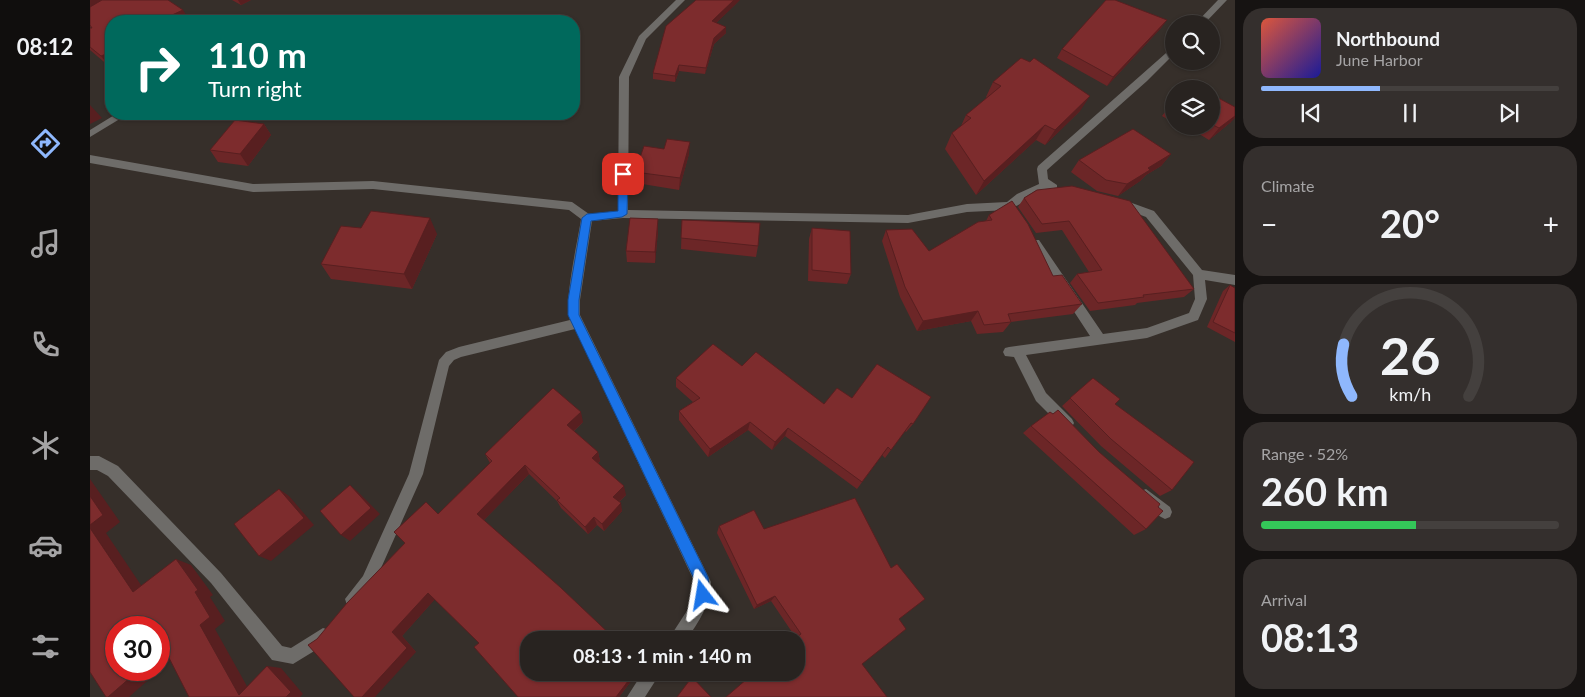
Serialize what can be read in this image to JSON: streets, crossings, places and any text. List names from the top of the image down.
{
  "page": {
    "tabs": "08:12",
    "turn": ["110 m", "Turn right"],
    "song": ["Northbound", "June Harbor"],
    "tile": [
      "Climate",
      ["Range · 52%", "260 km"],
      ["Arrival", "08:13"]
    ],
    "heat": ["−", "20°", "+"],
    "limit": "30",
    "trip": "08:13 · 1 min · 140 m",
    "gauge": ["26", "km/h"]
  }
}
